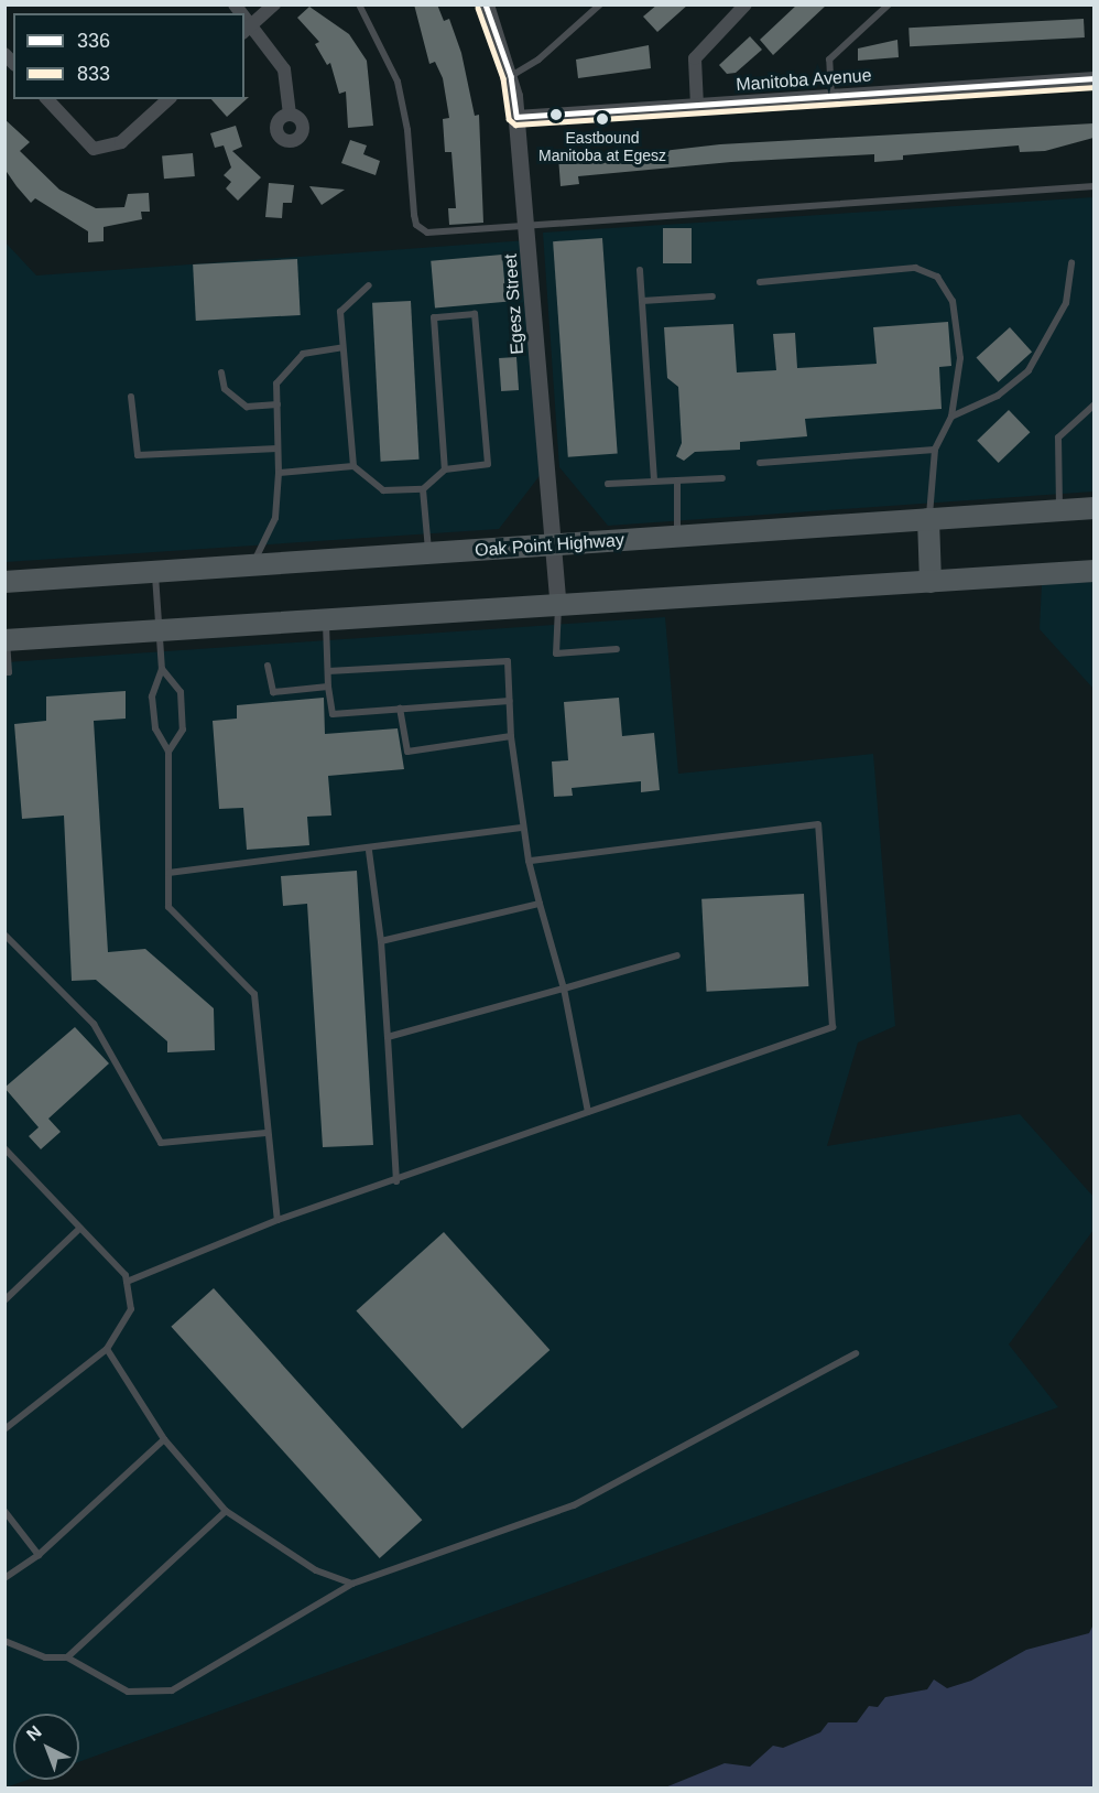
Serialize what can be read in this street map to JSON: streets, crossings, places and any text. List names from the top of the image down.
{
  "streets": {
    "main road": ["Oak Point Highway"],
    "street": ["Manitoba Avenue", "Egesz Street"]
  },
  "crossings": [
    ["Manitoba Avenue", "Egesz Street"],
    ["Egesz Street", "Oak Point Highway"]
  ],
  "places": ["Eastbound Manitoba at Egesz"],
  "lines": ["transit line 336", "transit line 833"],
  "legend": ["336", "833"],
  "north": "top left"
}
